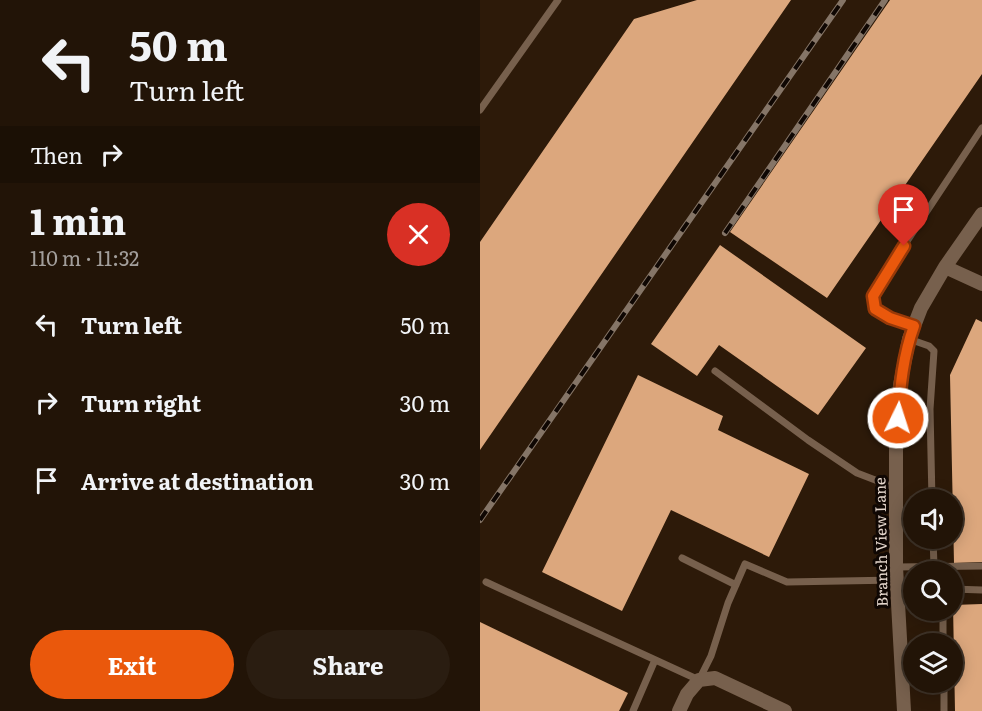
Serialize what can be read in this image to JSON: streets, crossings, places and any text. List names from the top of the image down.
{
  "streets": {
    "street": ["Branch View Lane"]
  },
  "page": {
    "turn": ["50 m", "Turn left"],
    "then": "Then",
    "heading": ["1 min", "110 m · 11:32"],
    "list": [
      {
        "name": "Turn left",
        "value": "50 m"
      },
      {
        "name": "Turn right",
        "value": "30 m"
      },
      {
        "name": "Arrive at destination",
        "value": "30 m"
      }
    ],
    "buttons": ["Exit", "Share"]
  }
}
